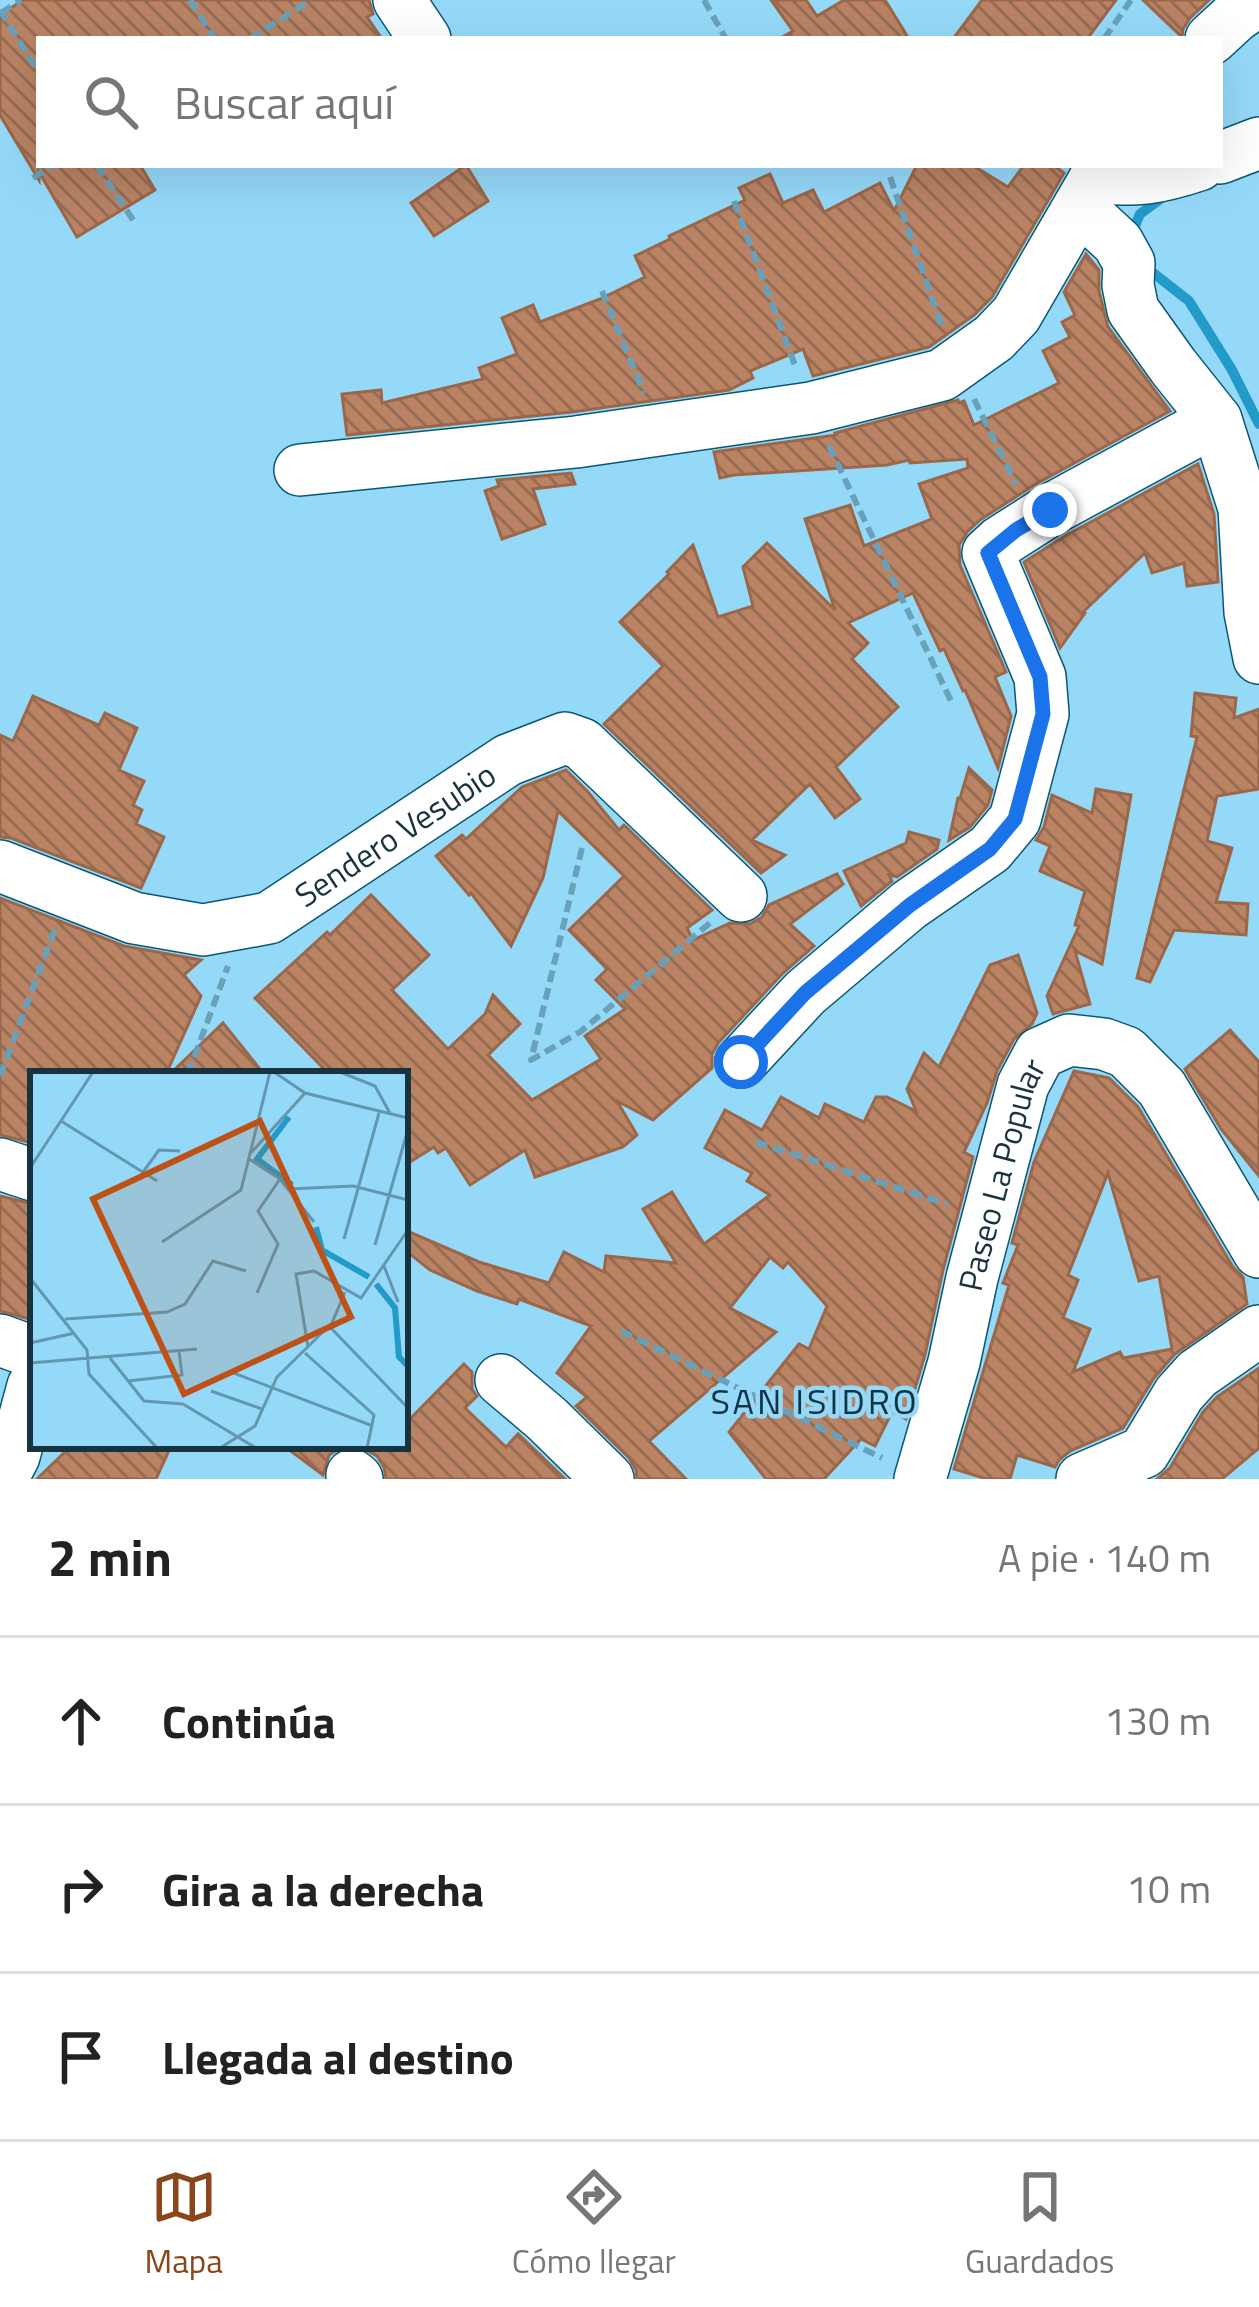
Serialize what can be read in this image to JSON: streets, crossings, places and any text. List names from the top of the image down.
{
  "streets": {
    "street": ["Sendero Vesubio", "Paseo La Popular"]
  },
  "districts": ["SAN ISIDRO"],
  "page": {
    "search": "Buscar aquí",
    "heading": ["2 min", "A pie · 140 m"],
    "list": [
      ["Continúa", "130 m"],
      ["Gira a la derecha", "10 m"],
      "Llegada al destino"
    ],
    "nav": ["Mapa", "Cómo llegar", "Guardados"]
  }
}
